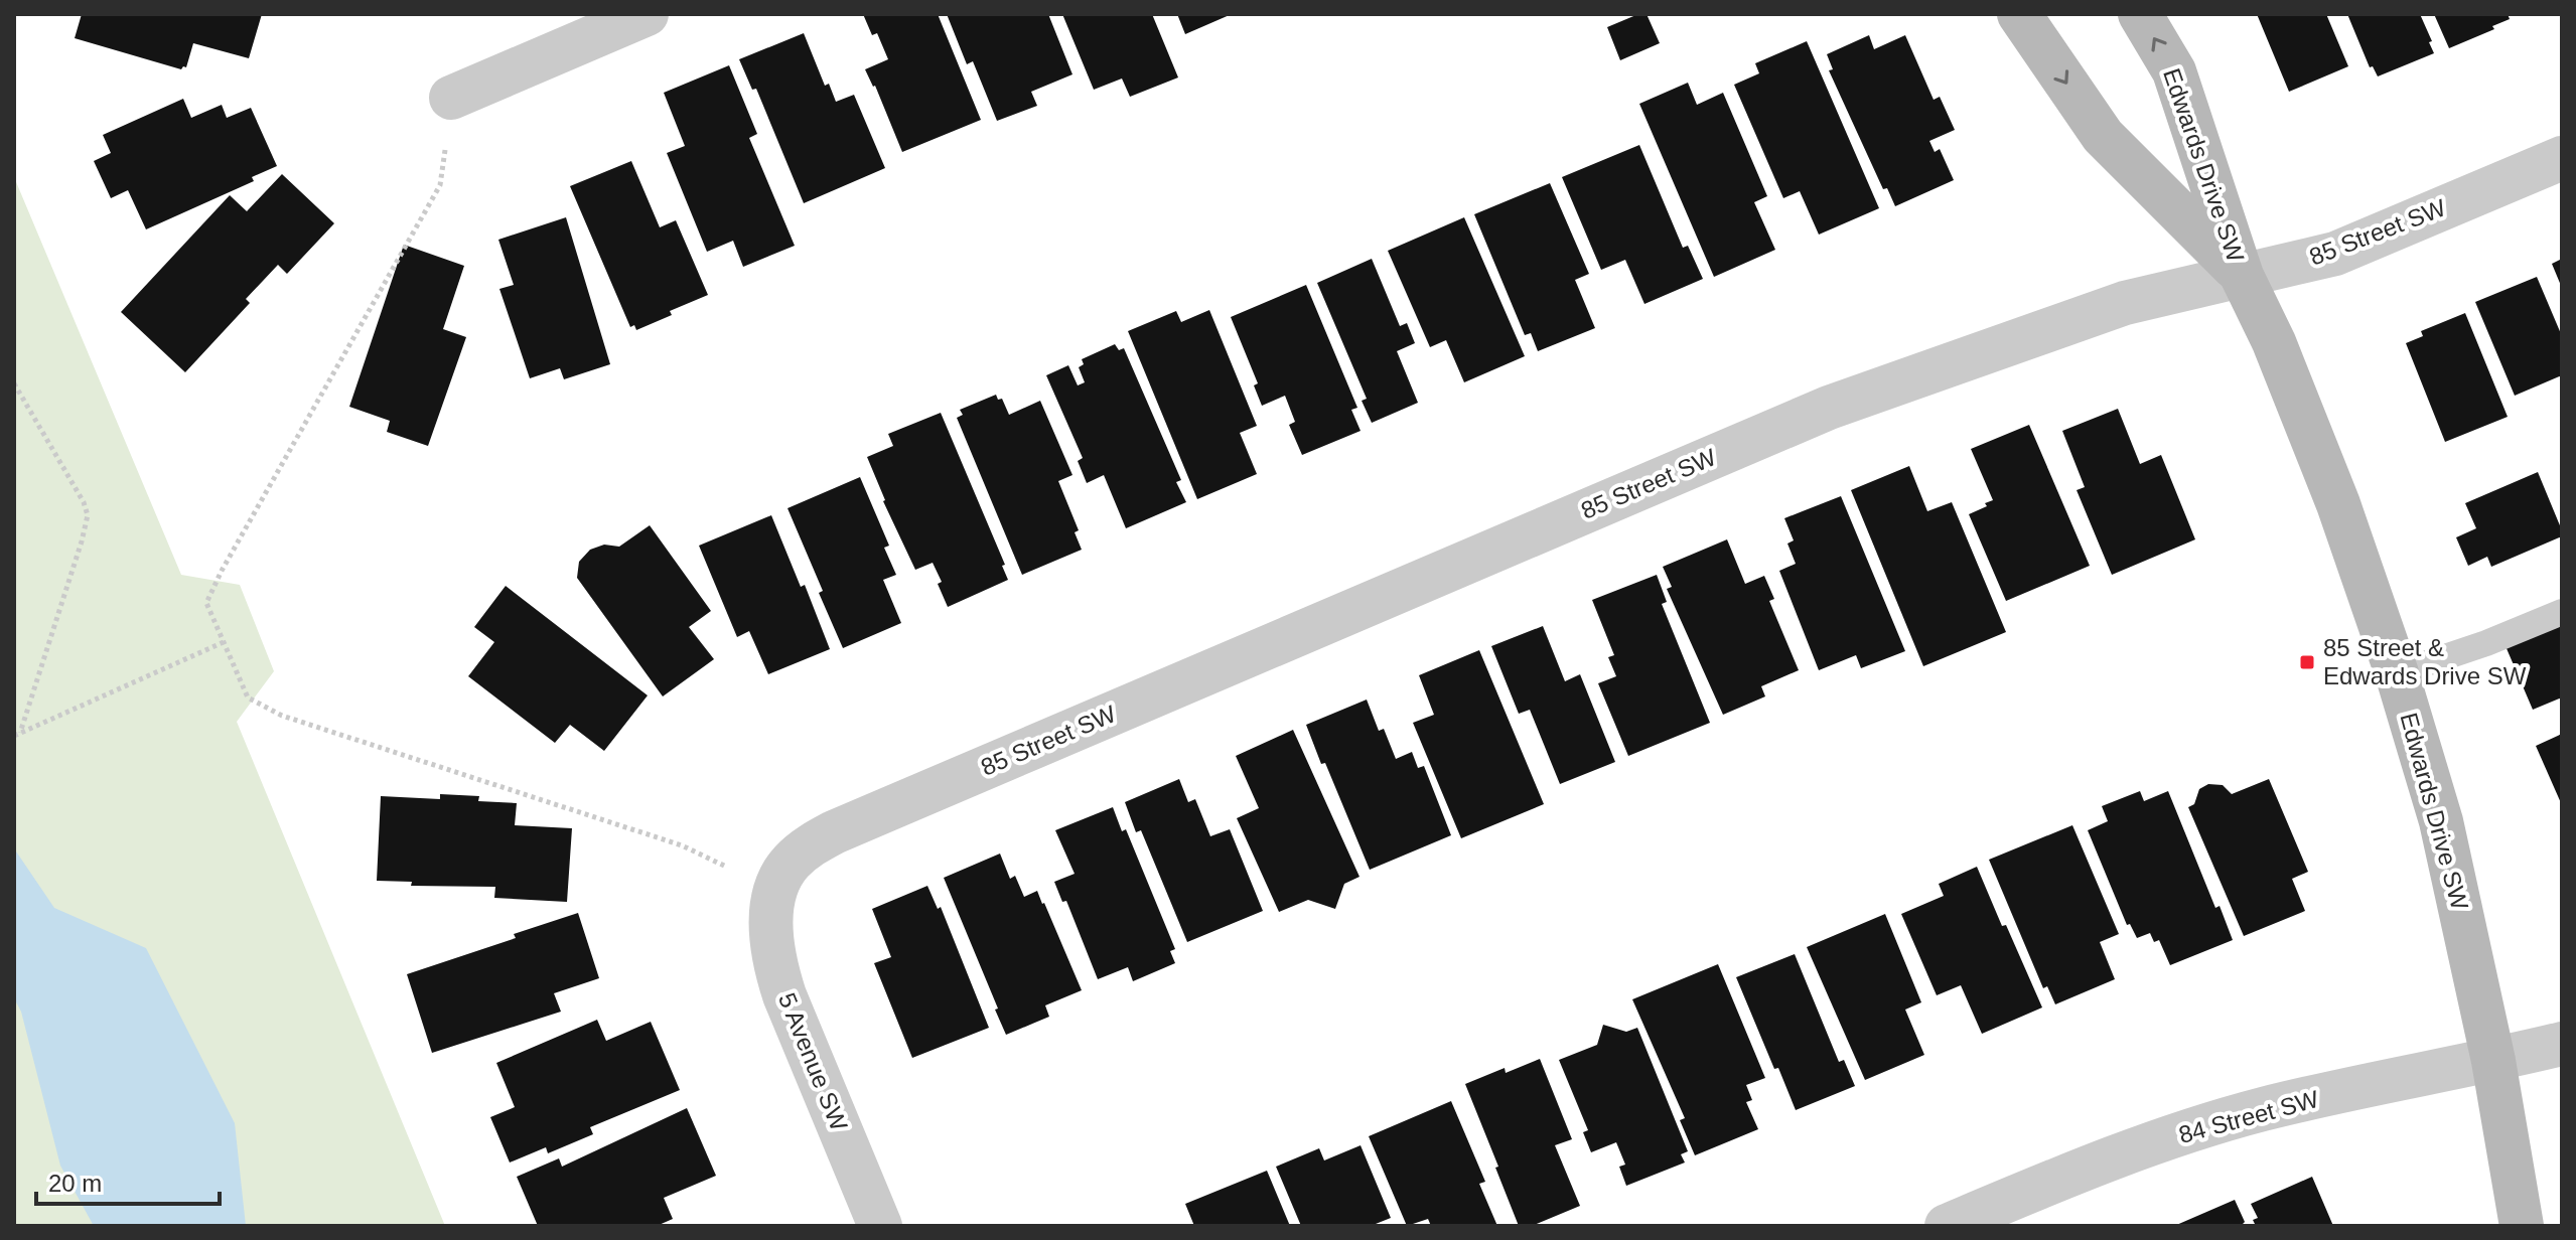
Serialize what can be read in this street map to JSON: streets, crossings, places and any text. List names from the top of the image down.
{
  "streets": {
    "street": [
      "Edwards Drive SW",
      "85 Street SW",
      "5 Avenue SW",
      "84 Street SW"
    ]
  },
  "crossings": [
    ["Edwards Drive SW", "85 Street SW"],
    ["Edwards Drive SW", "84 Street SW"],
    ["85 Street SW", "5 Avenue SW"]
  ],
  "places": {
    "transit": ["85 Street & Edwards Drive SW"]
  },
  "scale_bar": "20 m"
}
